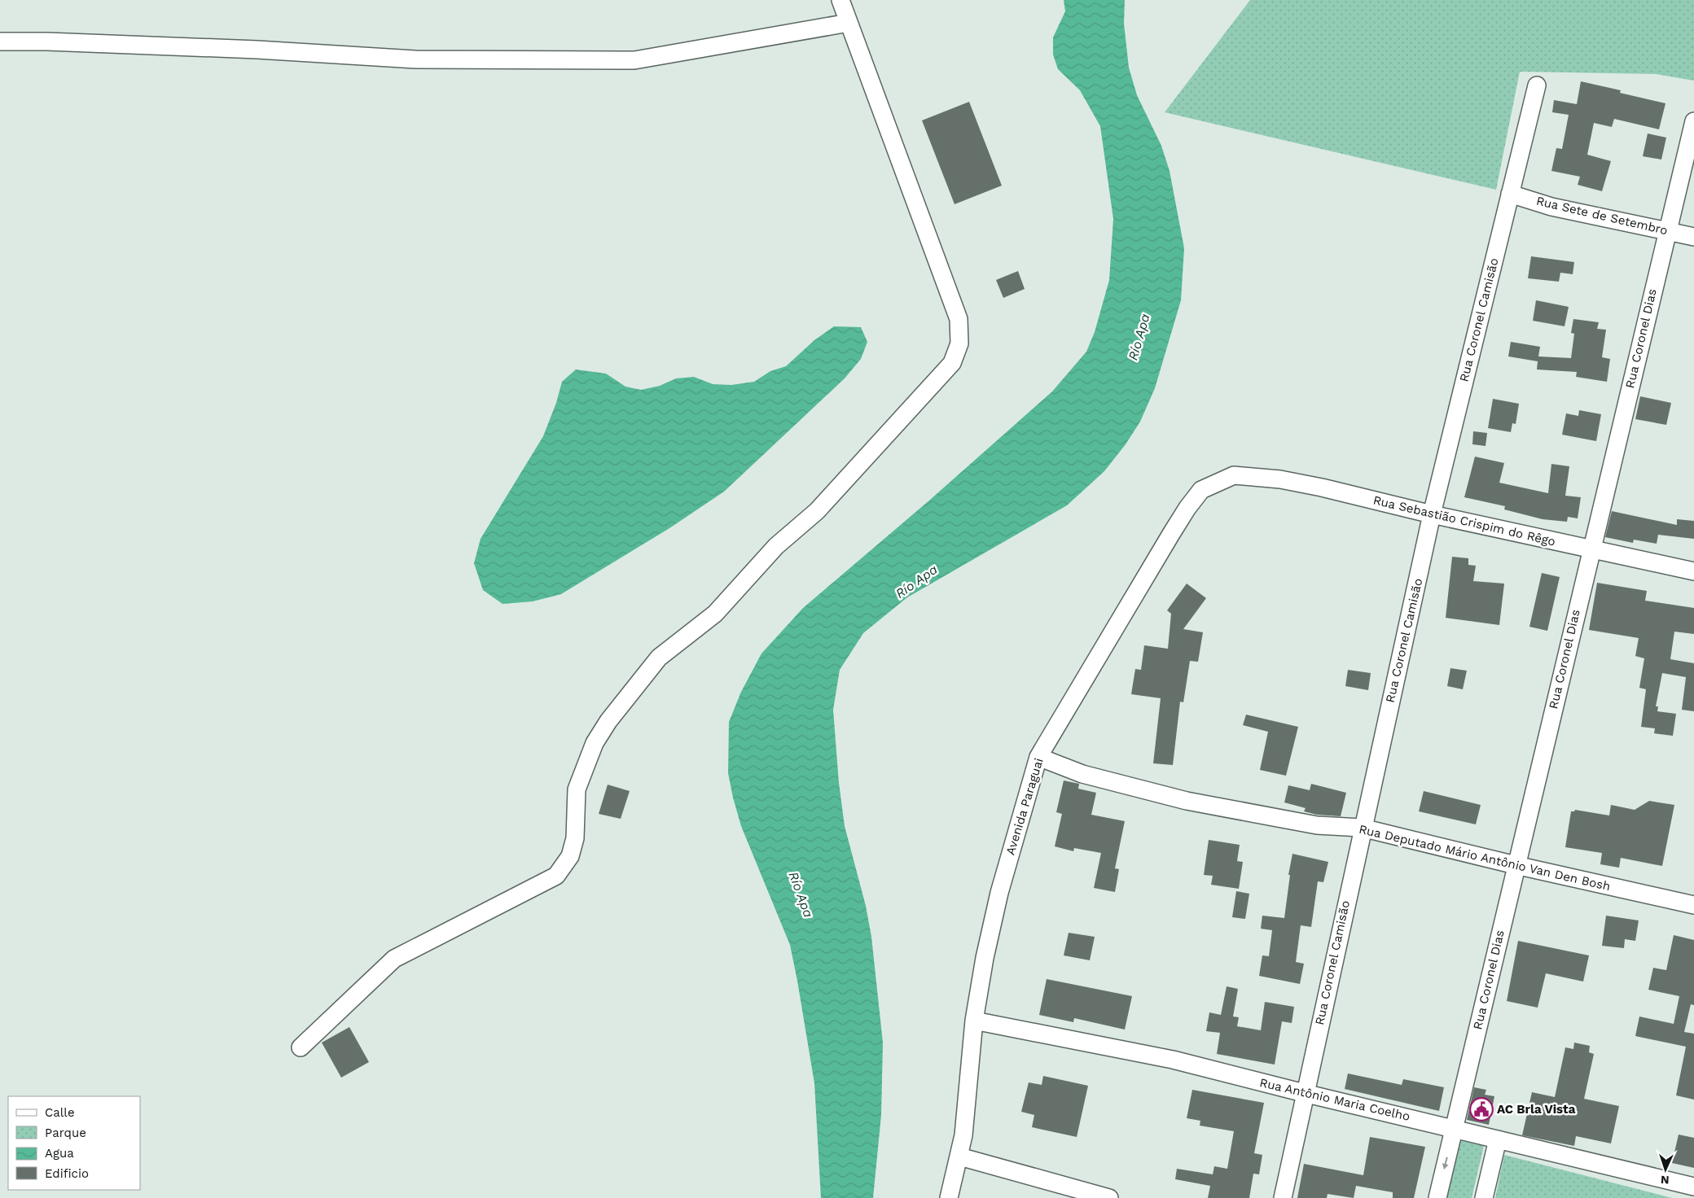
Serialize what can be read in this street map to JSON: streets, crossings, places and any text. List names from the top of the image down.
{
  "streets": {
    "street": [
      "Rua Sete de Setembro",
      "Rua Coronel Camisão",
      "Rua Coronel Dias",
      "Rua Sebastião Crispim do Rêgo",
      "Avenida Paraguai",
      "Rua Deputado Mário Antônio Van Den Bosh",
      "Rua Antônio Maria Coelho"
    ]
  },
  "crossings": [
    ["Rua Sete de Setembro", "Rua Coronel Camisão"],
    ["Rua Sete de Setembro", "Rua Coronel Dias"],
    ["Rua Coronel Camisão", "Rua Sebastião Crispim do Rêgo"],
    ["Rua Coronel Camisão", "Rua Deputado Mário Antônio Van Den Bosh"],
    ["Rua Coronel Camisão", "Rua Antônio Maria Coelho"],
    ["Rua Coronel Dias", "Rua Sebastião Crispim do Rêgo"],
    ["Rua Coronel Dias", "Rua Deputado Mário Antônio Van Den Bosh"],
    ["Rua Coronel Dias", "Rua Antônio Maria Coelho"],
    ["Rua Sebastião Crispim do Rêgo", "Avenida Paraguai"],
    ["Avenida Paraguai", "Rua Deputado Mário Antônio Van Den Bosh"],
    ["Avenida Paraguai", "Rua Antônio Maria Coelho"]
  ],
  "water": ["Río Apa"],
  "places": {
    "public building": ["AC Brla Vista"]
  },
  "legend": [
    "Calle",
    "Parque",
    "Agua",
    "Edificio"
  ],
  "north": "bottom"
}
